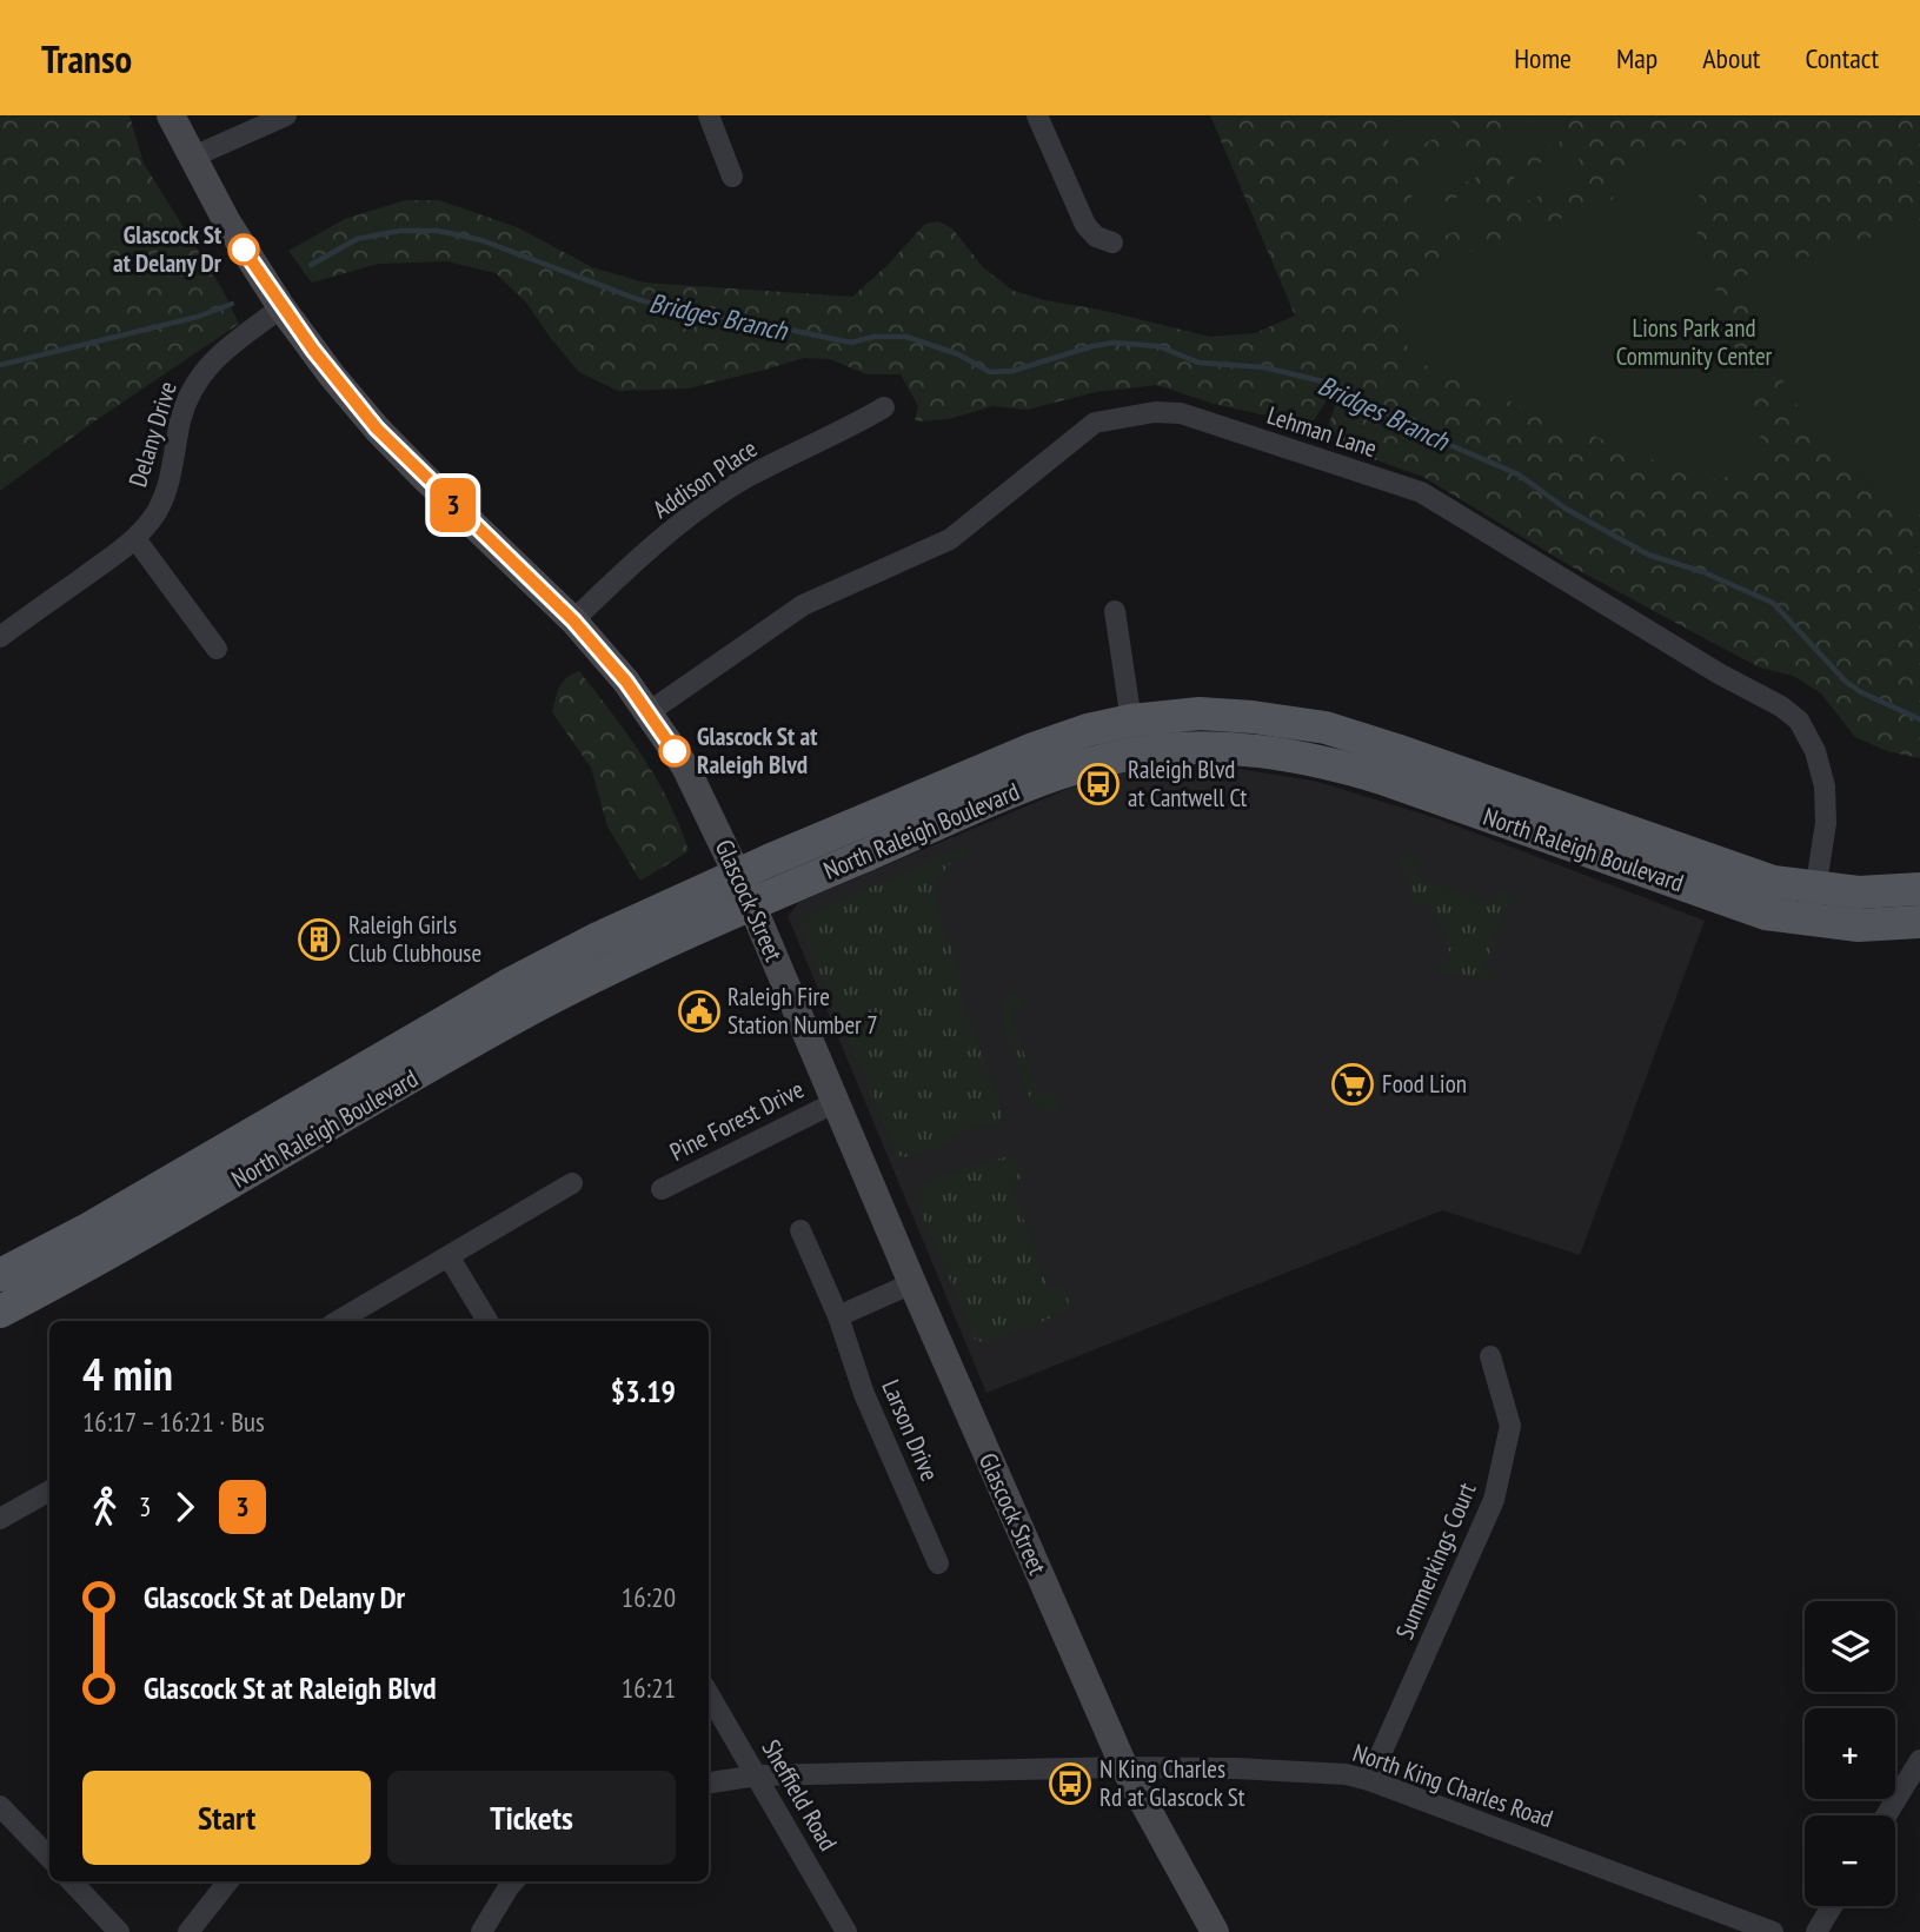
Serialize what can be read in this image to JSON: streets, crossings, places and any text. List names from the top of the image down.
{
  "streets": {
    "main road": ["North Raleigh Boulevard"],
    "street": [
      "Lehman Lane",
      "Delany Drive",
      "Addison Place",
      "Glascock Street",
      "Pine Forest Drive",
      "Larson Drive",
      "Summerkings Court",
      "North King Charles Road",
      "Sheffield Road"
    ]
  },
  "crossings": [
    ["Lehman Lane", "North Raleigh Boulevard"],
    ["Lehman Lane", "Glascock Street"],
    ["Delany Drive", "Glascock Street"],
    ["Addison Place", "Glascock Street"],
    ["North Raleigh Boulevard", "Glascock Street"],
    ["Glascock Street", "Pine Forest Drive"],
    ["Glascock Street", "North King Charles Road"],
    ["Summerkings Court", "North King Charles Road"],
    ["North King Charles Road", "Sheffield Road"]
  ],
  "water": ["Bridges Branch"],
  "parks": ["Lions Park and Community Center"],
  "places": {
    "other": ["Glascock St at Delany Dr", "Glascock St at Raleigh Blvd"],
    "bus stop": ["Raleigh Blvd at Cantwell Ct", "N King Charles Rd at Glascock St"],
    "building": ["Raleigh Girls Club Clubhouse"],
    "public building": ["Raleigh Fire Station Number 7"],
    "supermarket": ["Food Lion"]
  },
  "lines": ["bus line 3"],
  "page": {
    "header": "Transo",
    "nav": [
      "Home",
      "Map",
      "About",
      "Contact"
    ],
    "on_map": "3",
    "heading": ["4 min", "16:17 – 16:21 · Bus", "$3.19"],
    "legs": ["3", "3"],
    "list": [
      {
        "name": "Glascock St at Delany Dr",
        "value": "16:20"
      },
      {
        "name": "Glascock St at Raleigh Blvd",
        "value": "16:21"
      }
    ],
    "map_buttons": ["+", "−"],
    "buttons": ["Start", "Tickets"]
  }
}
